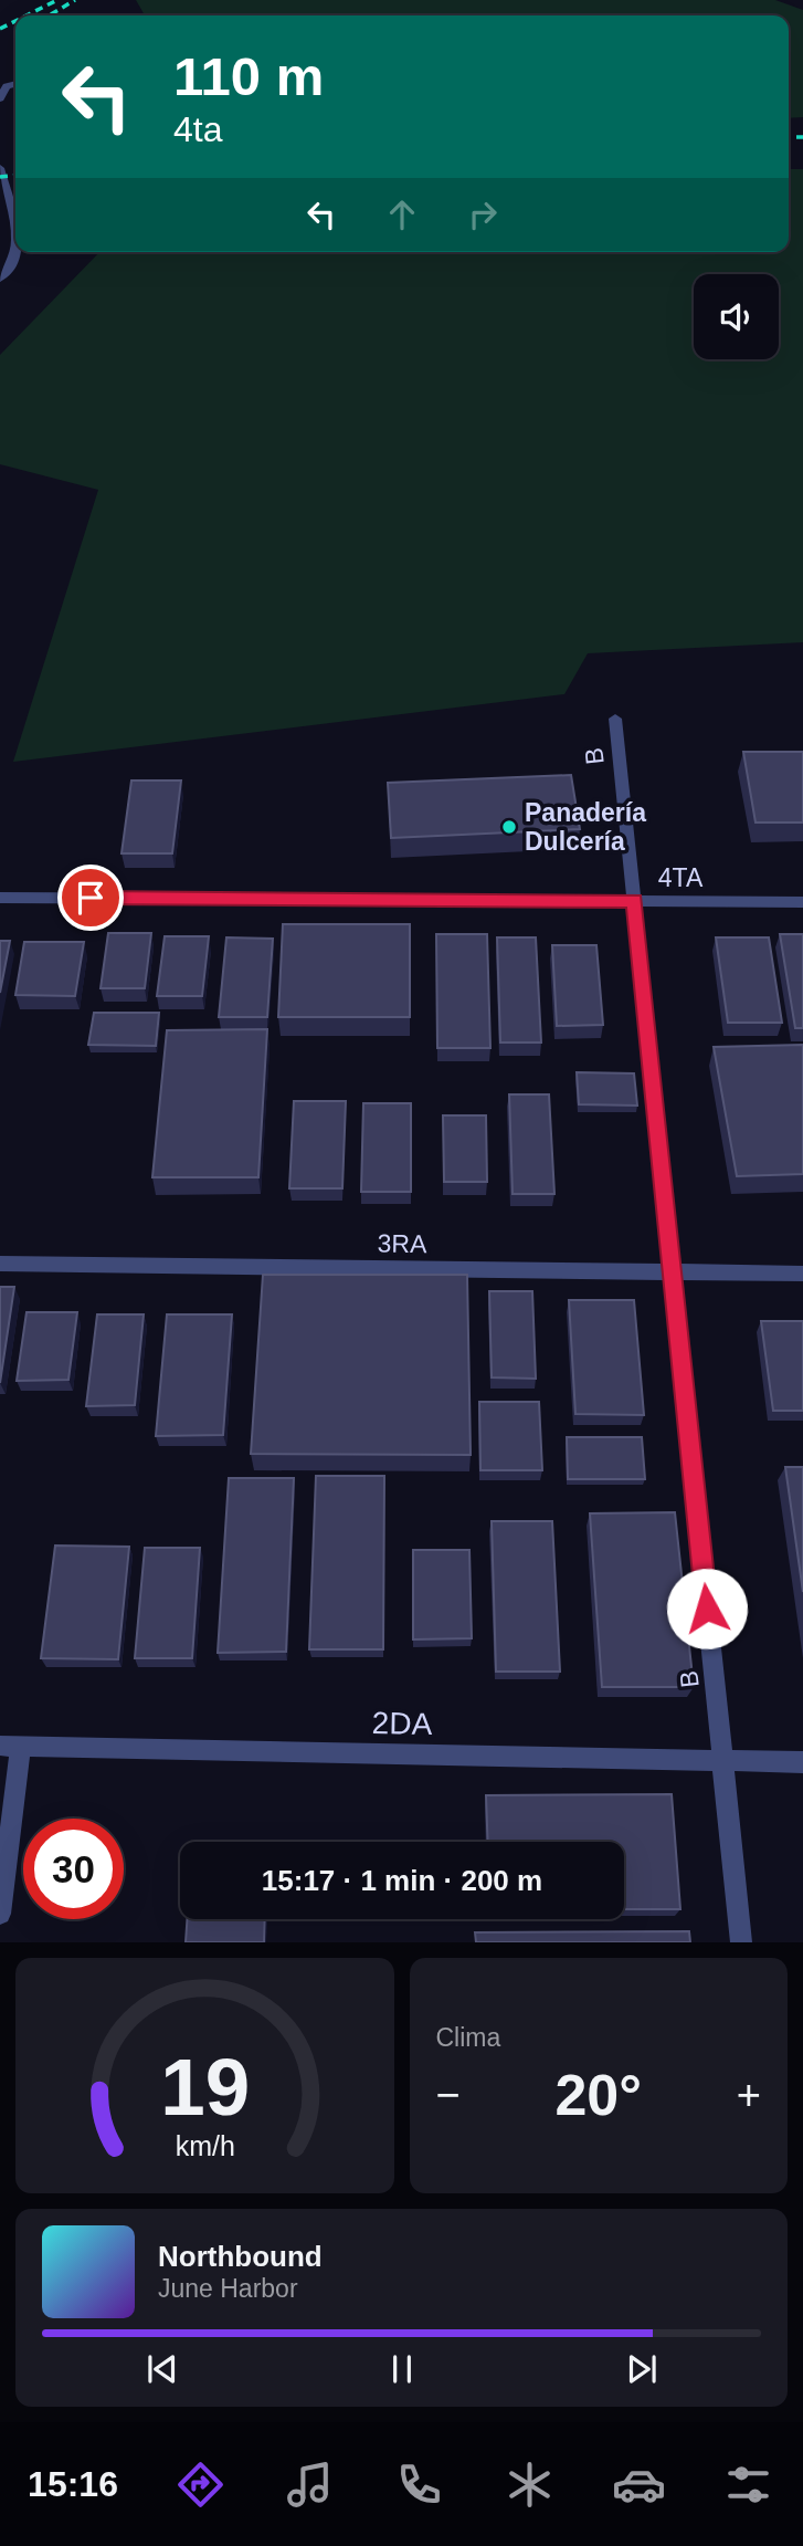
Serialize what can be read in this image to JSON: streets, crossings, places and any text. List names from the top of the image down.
{
  "streets": {
    "street": [
      "B",
      "4TA",
      "3RA",
      "2DA"
    ]
  },
  "crossings": [
    ["B", "4TA"],
    ["B", "3RA"],
    ["B", "2DA"]
  ],
  "places": ["Panadería Dulcería"],
  "page": {
    "turn": ["110 m", "4ta"],
    "limit": "30",
    "trip": "15:17 · 1 min · 200 m",
    "tile": "Clima",
    "heat": ["−", "20°", "+"],
    "song": ["Northbound", "June Harbor"],
    "tabs": "15:16",
    "gauge": ["19", "km/h"]
  }
}
